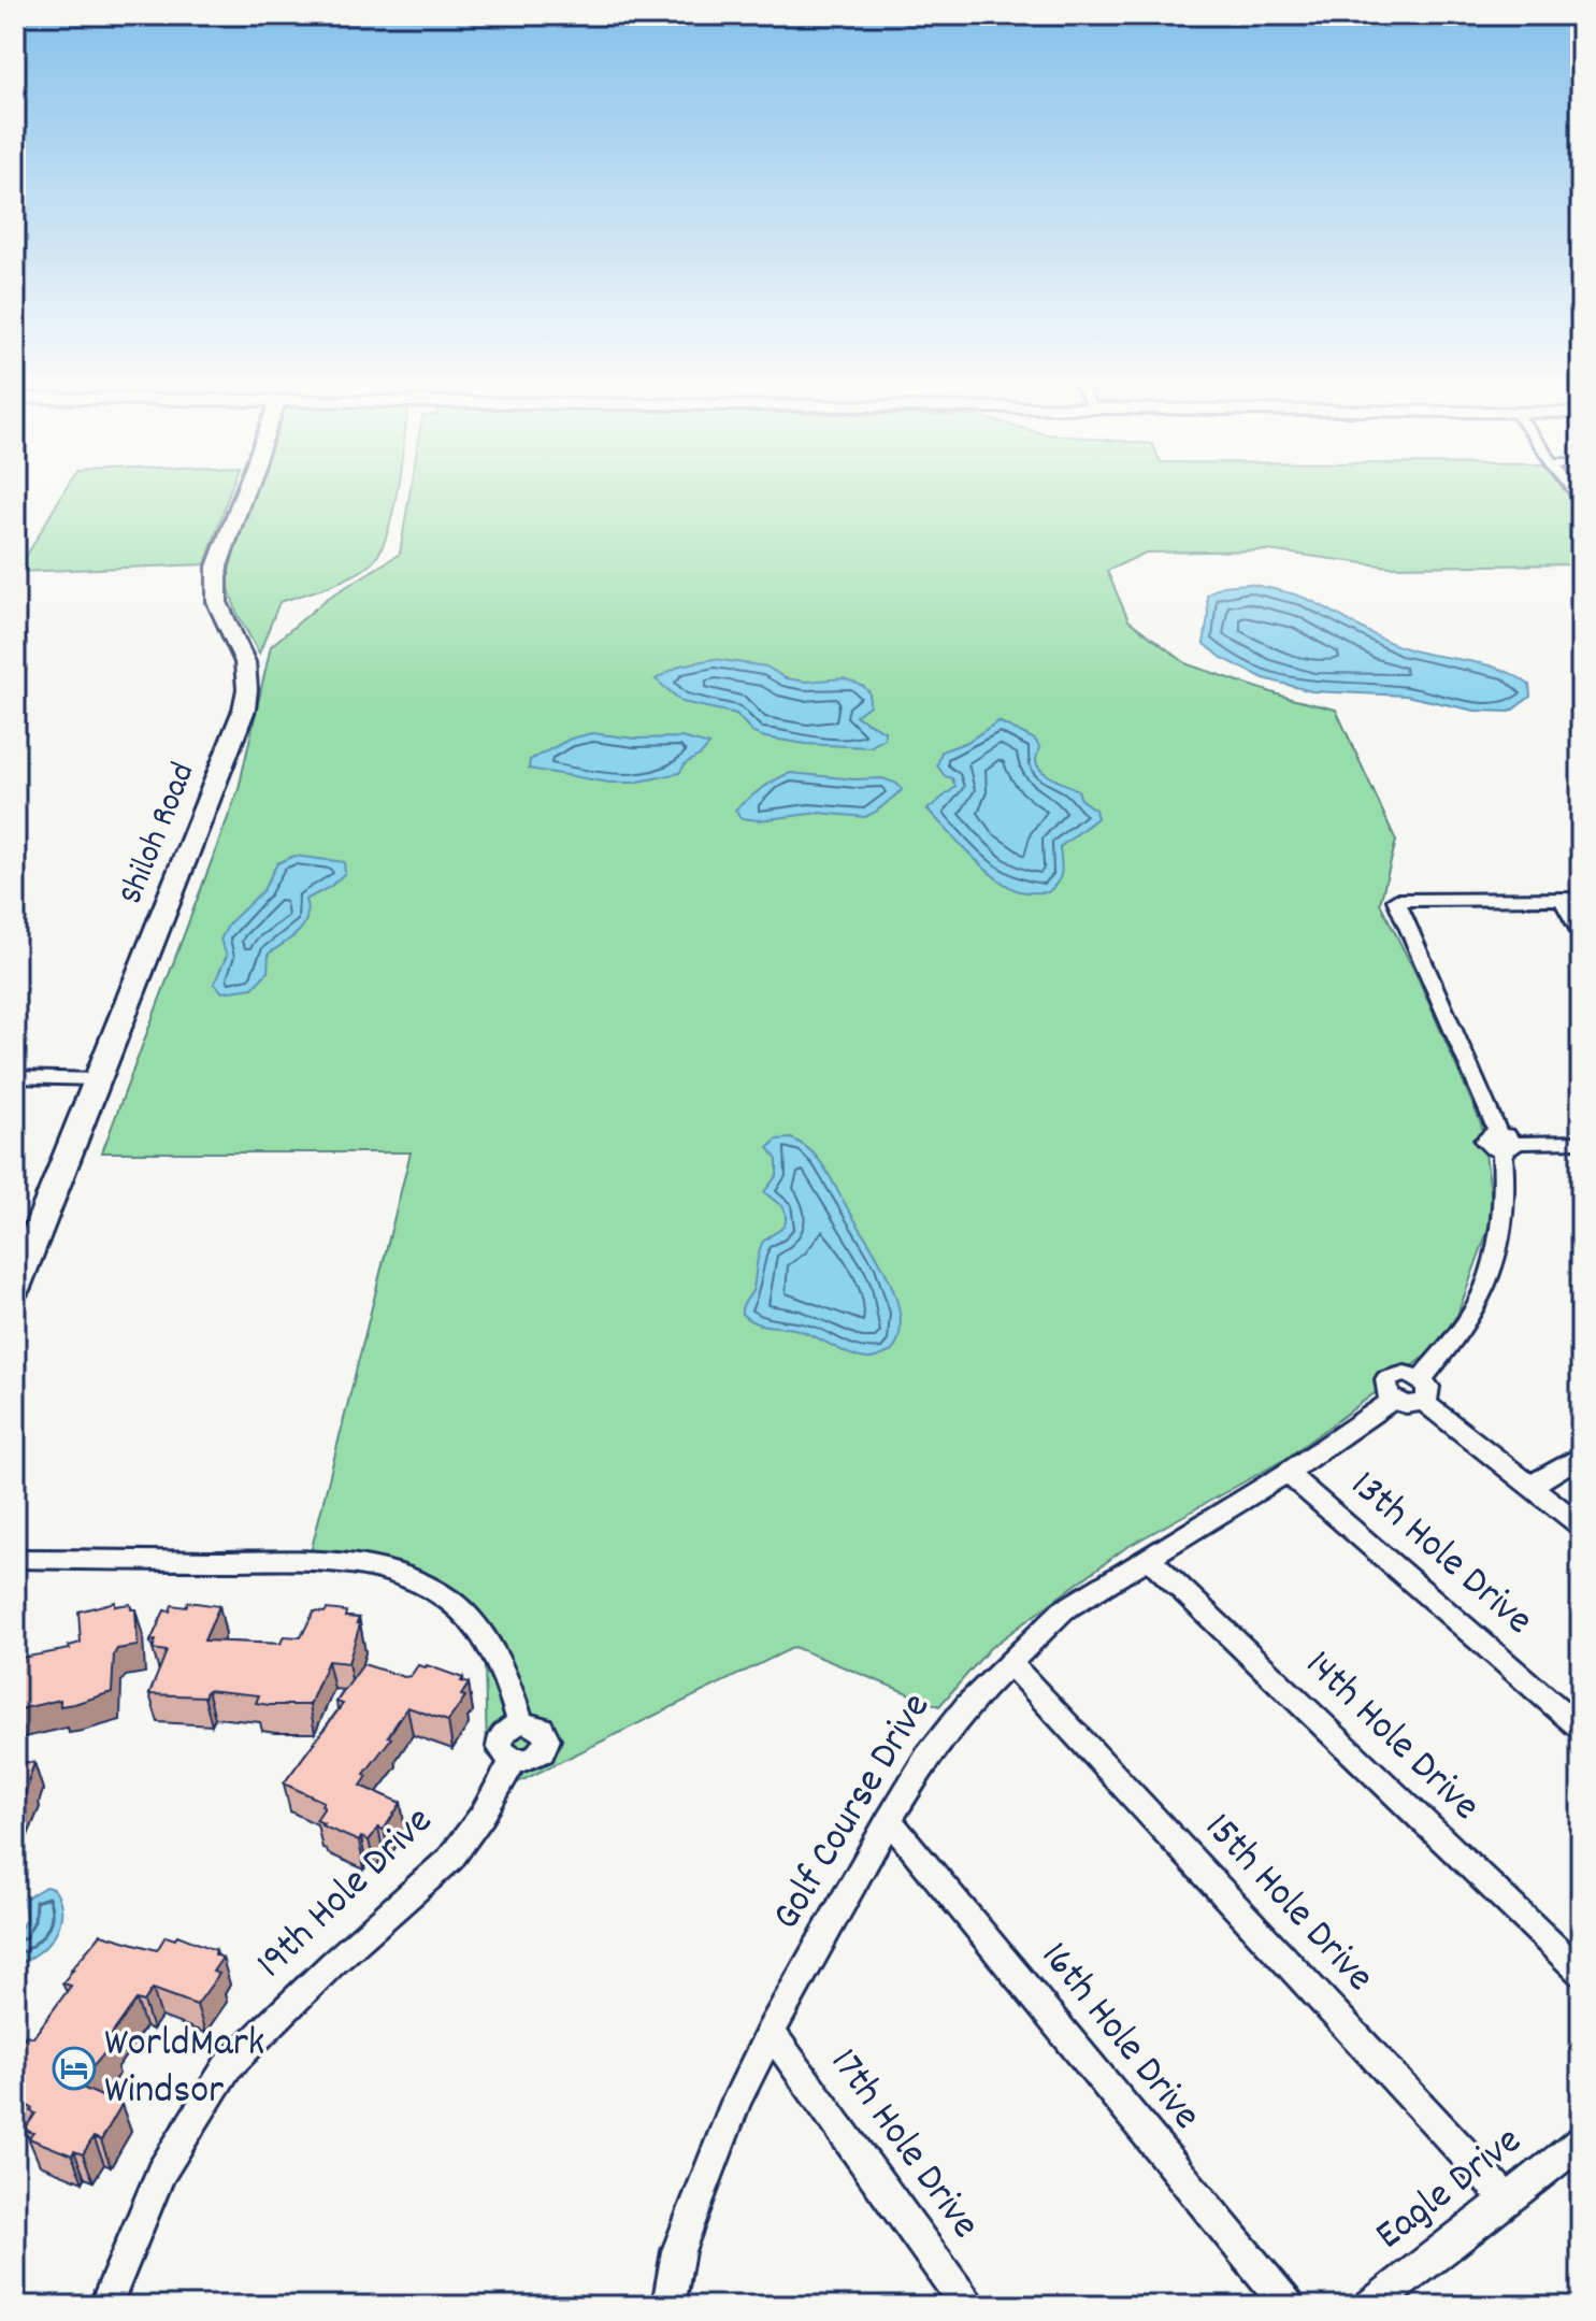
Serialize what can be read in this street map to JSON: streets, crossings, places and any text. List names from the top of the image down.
{
  "streets": {
    "main road": ["Shiloh Road"],
    "street": [
      "13th Hole Drive",
      "14th Hole Drive",
      "Golf Course Drive",
      "19th Hole Drive",
      "15th Hole Drive",
      "16th Hole Drive",
      "17th Hole Drive",
      "Eagle Drive"
    ]
  },
  "crossings": [
    ["13th Hole Drive", "Golf Course Drive"],
    ["14th Hole Drive", "Golf Course Drive"],
    ["Golf Course Drive", "15th Hole Drive"],
    ["Golf Course Drive", "16th Hole Drive"],
    ["Golf Course Drive", "17th Hole Drive"],
    ["15th Hole Drive", "Eagle Drive"]
  ],
  "places": {
    "hotel": ["WorldMark Windsor"]
  }
}
